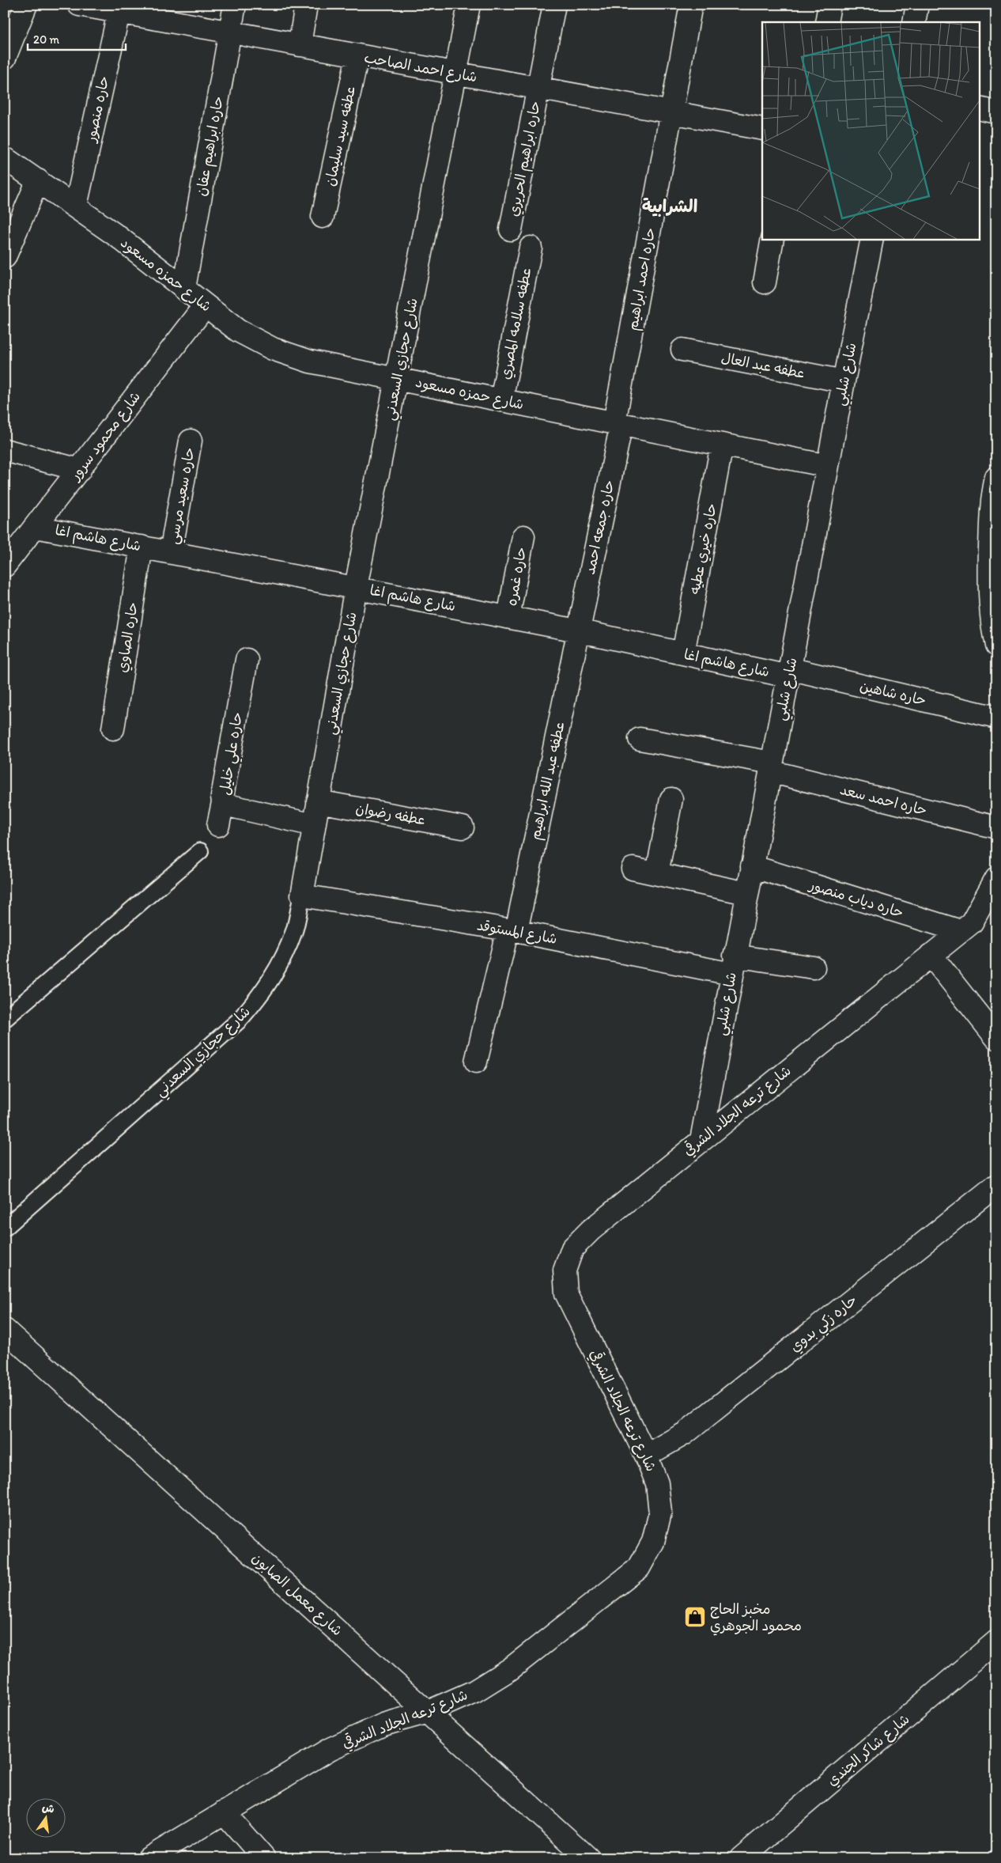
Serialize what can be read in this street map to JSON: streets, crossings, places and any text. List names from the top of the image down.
{
  "streets": {
    "street": [
      "شارع احمد الصاحب",
      "حاره منصور",
      "عطفه سيد سليمان",
      "حاره ابراهيم عفان",
      "حاره ابراهيم الحريري",
      "شارع حمزه مسعود",
      "حاره احمد ابراهيم",
      "عطفه سلامه المصري",
      "شارع حجازي السعدني",
      "عطفه عبد العال",
      "شارع شلبي",
      "شارع محمود سرور",
      "حاره سعيد مرسي",
      "حاره جمعه احمد",
      "شارع هاشم اغا",
      "حاره خيري عطيه",
      "حاره غمره",
      "حاره الصاوي",
      "حاره شاهين",
      "حاره علي خليل",
      "عطفه عبد الله ابراهيم",
      "حاره احمد سعد",
      "عطفه رضوان",
      "حاره دياب منصور",
      "شارع المستوقد",
      "شارع ترعه الجلاد الشرقي",
      "حاره زكي بدوي",
      "شارع معمل الصابون",
      "شارع شاكر الجندي"
    ]
  },
  "crossings": [
    ["شارع احمد الصاحب", "حاره منصور"],
    ["شارع احمد الصاحب", "عطفه سيد سليمان"],
    ["شارع احمد الصاحب", "حاره ابراهيم عفان"],
    ["شارع احمد الصاحب", "حاره ابراهيم الحريري"],
    ["شارع احمد الصاحب", "حاره احمد ابراهيم"],
    ["شارع احمد الصاحب", "شارع حجازي السعدني"],
    ["حاره منصور", "شارع حمزه مسعود"],
    ["حاره ابراهيم عفان", "شارع حمزه مسعود"],
    ["شارع حمزه مسعود", "حاره احمد ابراهيم"],
    ["شارع حمزه مسعود", "عطفه سلامه المصري"],
    ["شارع حمزه مسعود", "شارع حجازي السعدني"],
    ["شارع حمزه مسعود", "شارع شلبي"],
    ["شارع حمزه مسعود", "شارع محمود سرور"],
    ["شارع حمزه مسعود", "حاره جمعه احمد"],
    ["شارع حمزه مسعود", "حاره خيري عطيه"],
    ["حاره احمد ابراهيم", "حاره جمعه احمد"],
    ["شارع حجازي السعدني", "شارع هاشم اغا"],
    ["شارع حجازي السعدني", "حاره علي خليل"],
    ["شارع حجازي السعدني", "عطفه رضوان"],
    ["شارع حجازي السعدني", "شارع المستوقد"],
    ["عطفه عبد العال", "شارع شلبي"],
    ["شارع شلبي", "شارع هاشم اغا"],
    ["شارع شلبي", "حاره شاهين"],
    ["شارع شلبي", "حاره احمد سعد"],
    ["شارع شلبي", "حاره دياب منصور"],
    ["شارع شلبي", "شارع المستوقد"],
    ["شارع شلبي", "شارع ترعه الجلاد الشرقي"],
    ["شارع محمود سرور", "شارع هاشم اغا"],
    ["حاره سعيد مرسي", "شارع هاشم اغا"],
    ["حاره جمعه احمد", "شارع هاشم اغا"],
    ["حاره جمعه احمد", "عطفه عبد الله ابراهيم"],
    ["شارع هاشم اغا", "حاره خيري عطيه"],
    ["شارع هاشم اغا", "حاره غمره"],
    ["شارع هاشم اغا", "حاره الصاوي"],
    ["شارع هاشم اغا", "حاره شاهين"],
    ["شارع هاشم اغا", "عطفه عبد الله ابراهيم"],
    ["عطفه عبد الله ابراهيم", "شارع المستوقد"],
    ["حاره دياب منصور", "شارع ترعه الجلاد الشرقي"],
    ["شارع ترعه الجلاد الشرقي", "حاره زكي بدوي"],
    ["شارع ترعه الجلاد الشرقي", "شارع معمل الصابون"]
  ],
  "districts": ["الشرابية"],
  "places": {
    "shop": ["مخبز الحاج محمود الجوهري"]
  },
  "scale_bar": "20 m",
  "north": "top"
}
